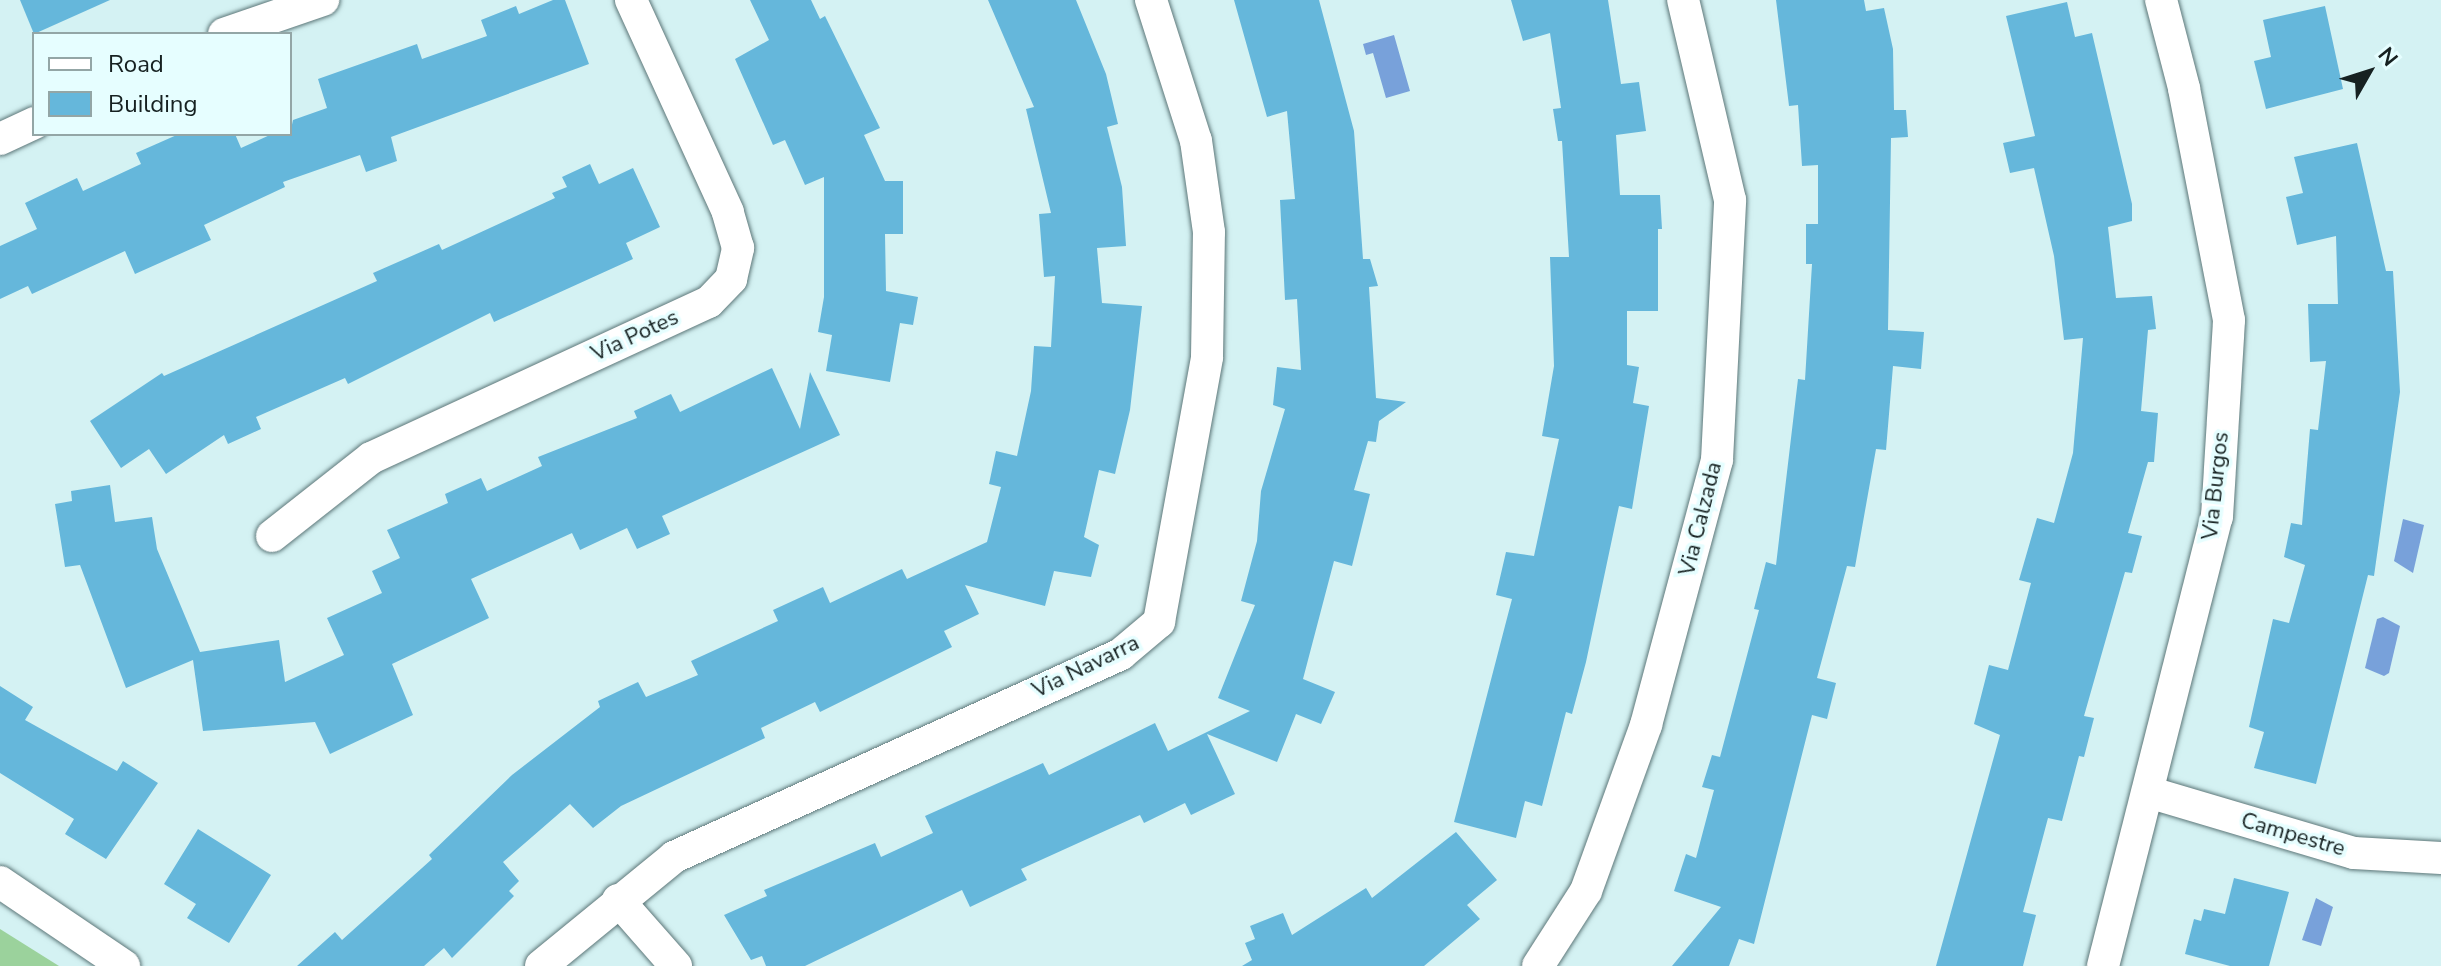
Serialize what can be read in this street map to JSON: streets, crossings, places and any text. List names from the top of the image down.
{
  "streets": {
    "street": [
      "Via Potes",
      "Via Burgos",
      "Via Calzada",
      "Via Navarra",
      "Campestre"
    ]
  },
  "crossings": [
    ["Via Burgos", "Campestre"]
  ],
  "legend": ["Road", "Building"],
  "north": "top right"
}
